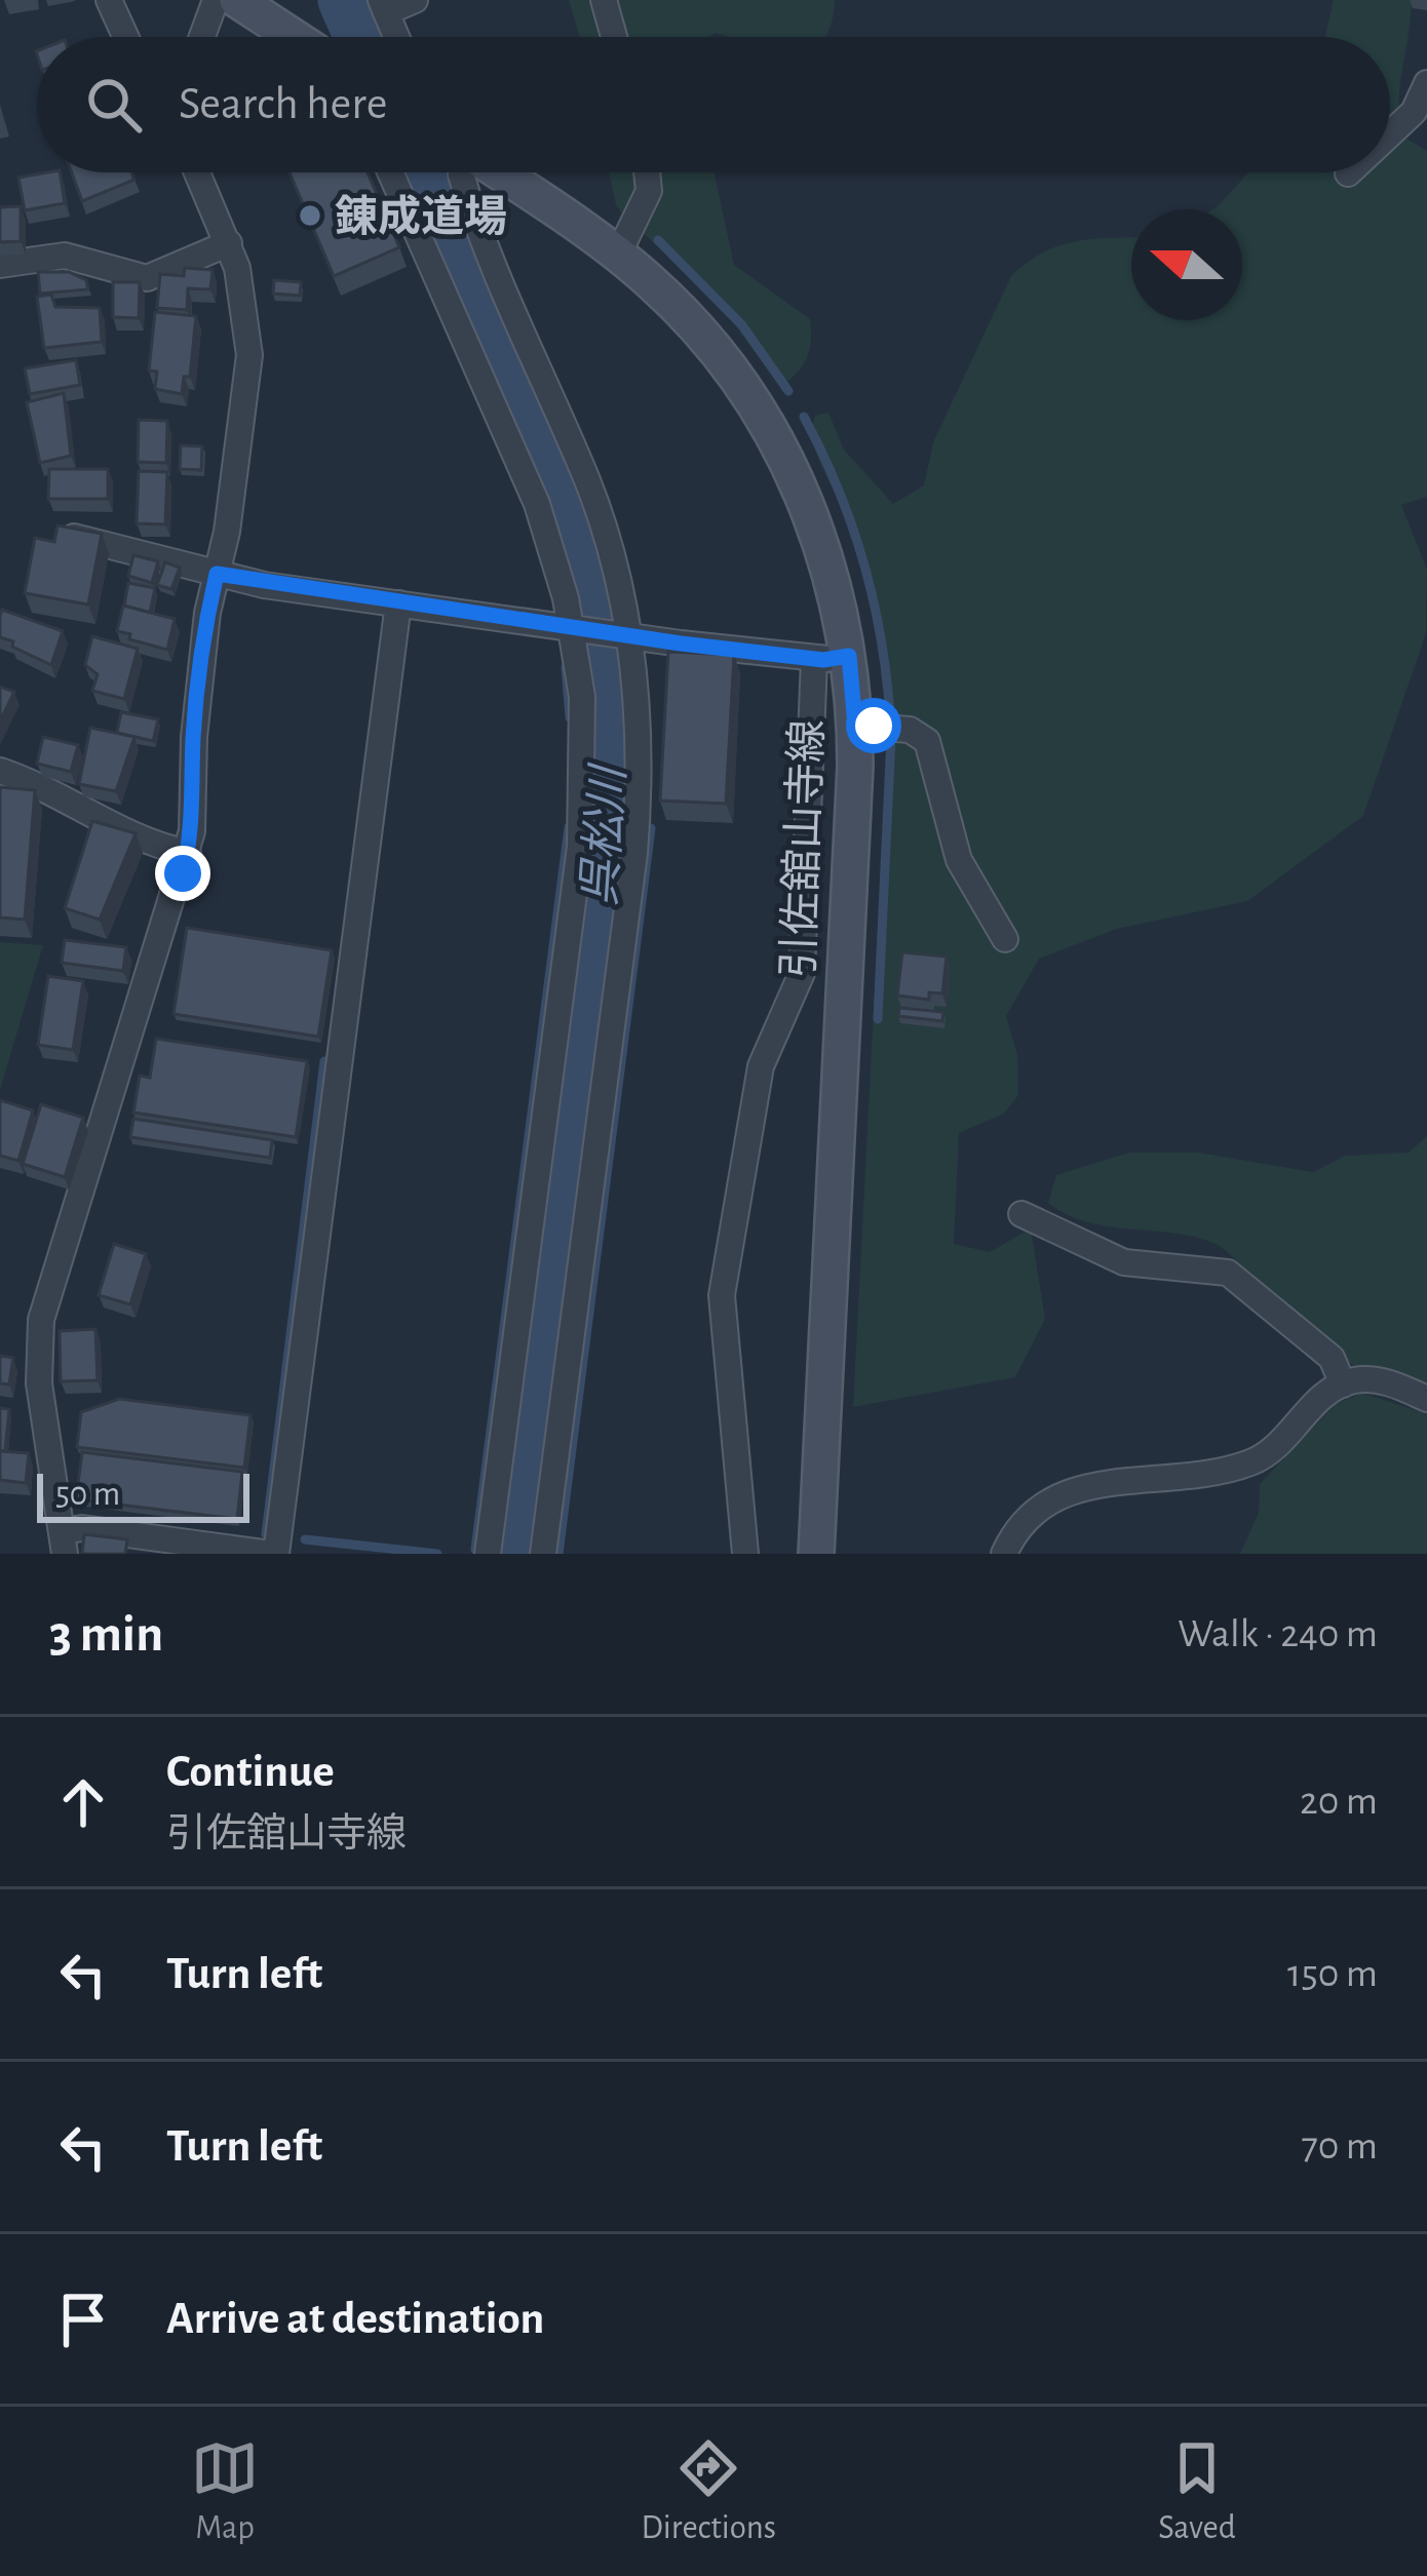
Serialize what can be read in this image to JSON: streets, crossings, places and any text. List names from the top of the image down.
{
  "streets": {
    "main road": ["引佐舘山寺線"]
  },
  "water": ["呉松川"],
  "places": ["錬成道場"],
  "scale_bar": "50 m",
  "north": "left",
  "page": {
    "search": "Search here",
    "scale": "50 m",
    "heading": ["3 min", "Walk · 240 m"],
    "list": [
      ["Continue", "引佐舘山寺線", "20 m"],
      ["Turn left", "150 m"],
      ["Turn left", "70 m"],
      "Arrive at destination"
    ],
    "nav": ["Map", "Directions", "Saved"]
  }
}
